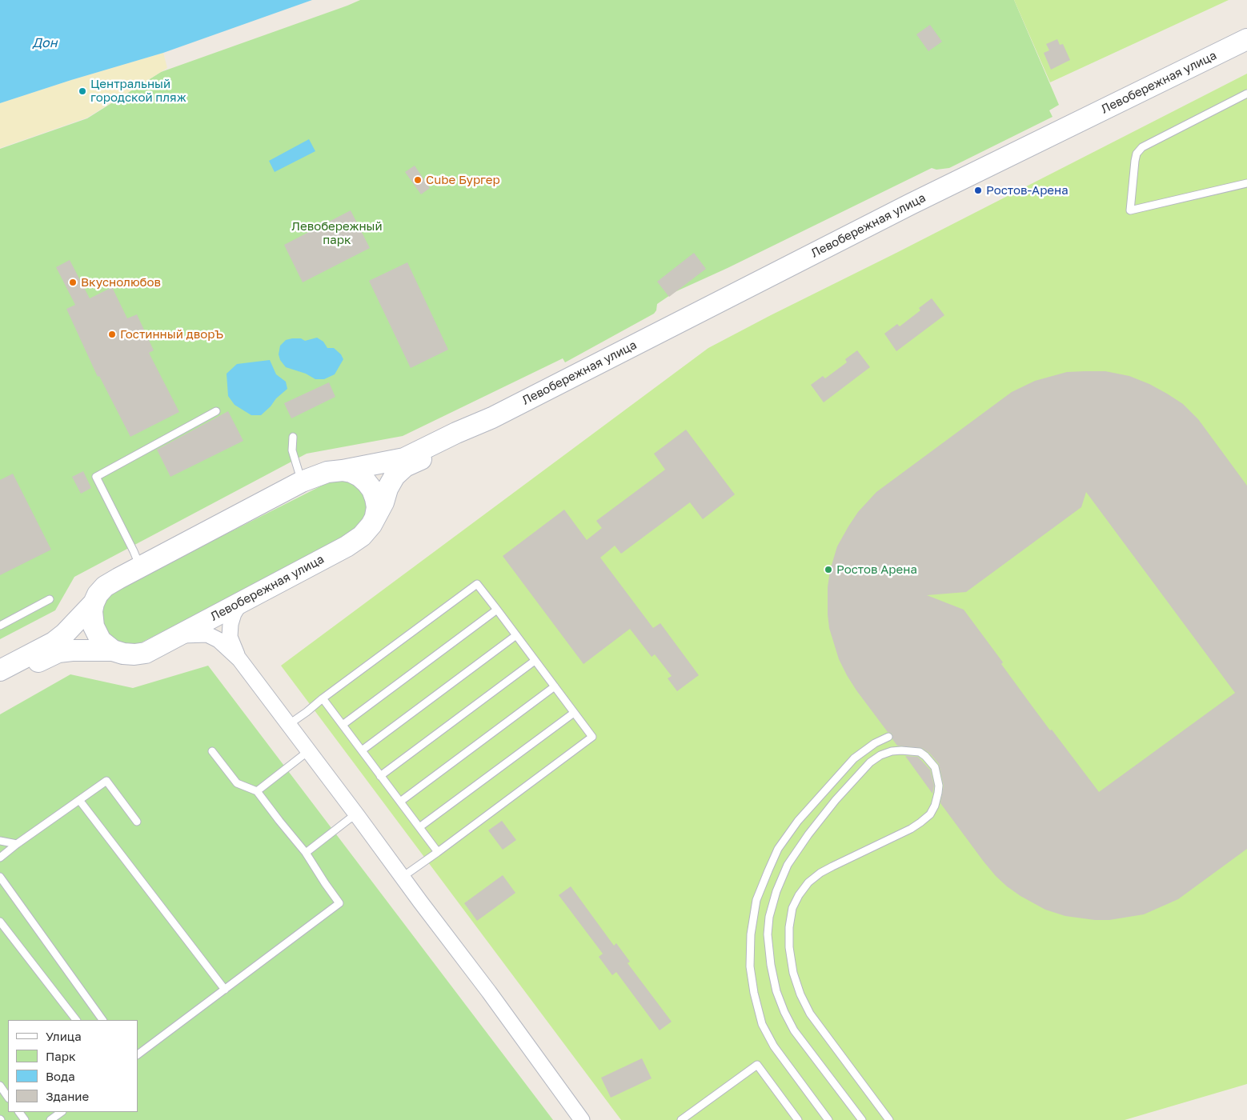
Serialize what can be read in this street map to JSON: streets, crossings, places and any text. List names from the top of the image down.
{
  "streets": {
    "main road": ["Левобережная улица"]
  },
  "water": ["Дон"],
  "parks": ["Левобережный парк"],
  "places": [
    "Центральный городской пляж",
    "Cube Бургер",
    "Ростов-Арена",
    "Вкуснолюбов",
    "Гостинный дворЪ",
    "Ростов Арена"
  ],
  "legend": [
    "Улица",
    "Парк",
    "Вода",
    "Здание"
  ]
}
